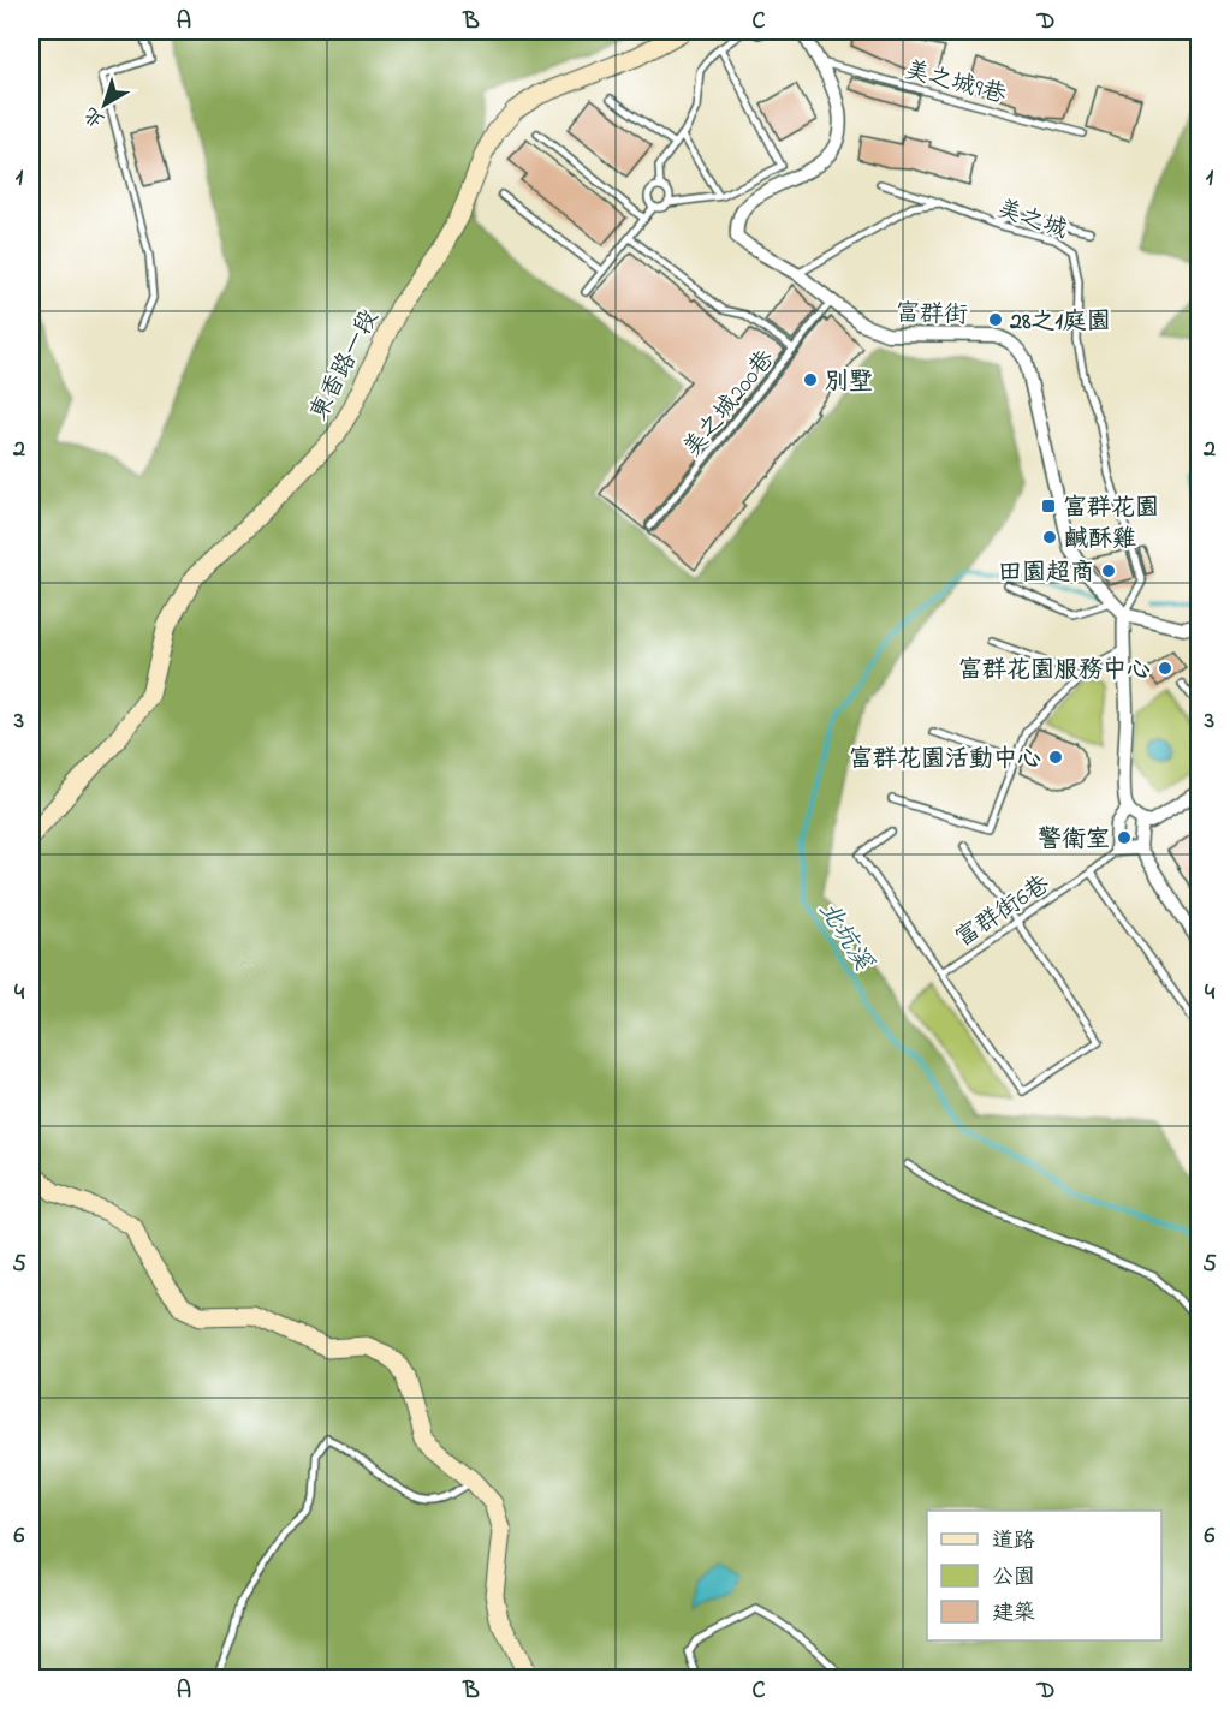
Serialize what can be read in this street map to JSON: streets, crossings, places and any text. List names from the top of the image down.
{
  "streets": {
    "street": ["富群街", "東香路一段"],
    "lane": [
      "美之城9巷",
      "美之城",
      "美之城200巷",
      "富群街6巷"
    ]
  },
  "crossings": [
    ["美之城9巷", "富群街"],
    ["美之城", "富群街"],
    ["富群街", "美之城200巷"]
  ],
  "water": ["北坑溪"],
  "places": {
    "other": [
      "28之1庭園",
      "別墅",
      "鹹酥雞",
      "田園超商",
      "富群花園服務中心",
      "富群花園活動中心",
      "警衛室"
    ],
    "transit": ["富群花園"]
  },
  "legend": ["道路", "公園", "建築"],
  "north": "bottom left",
  "grid": {
    "columns": [
      "A",
      "B",
      "C",
      "D"
    ],
    "rows": [
      "1",
      "2",
      "3",
      "4",
      "5",
      "6"
    ]
  }
}
